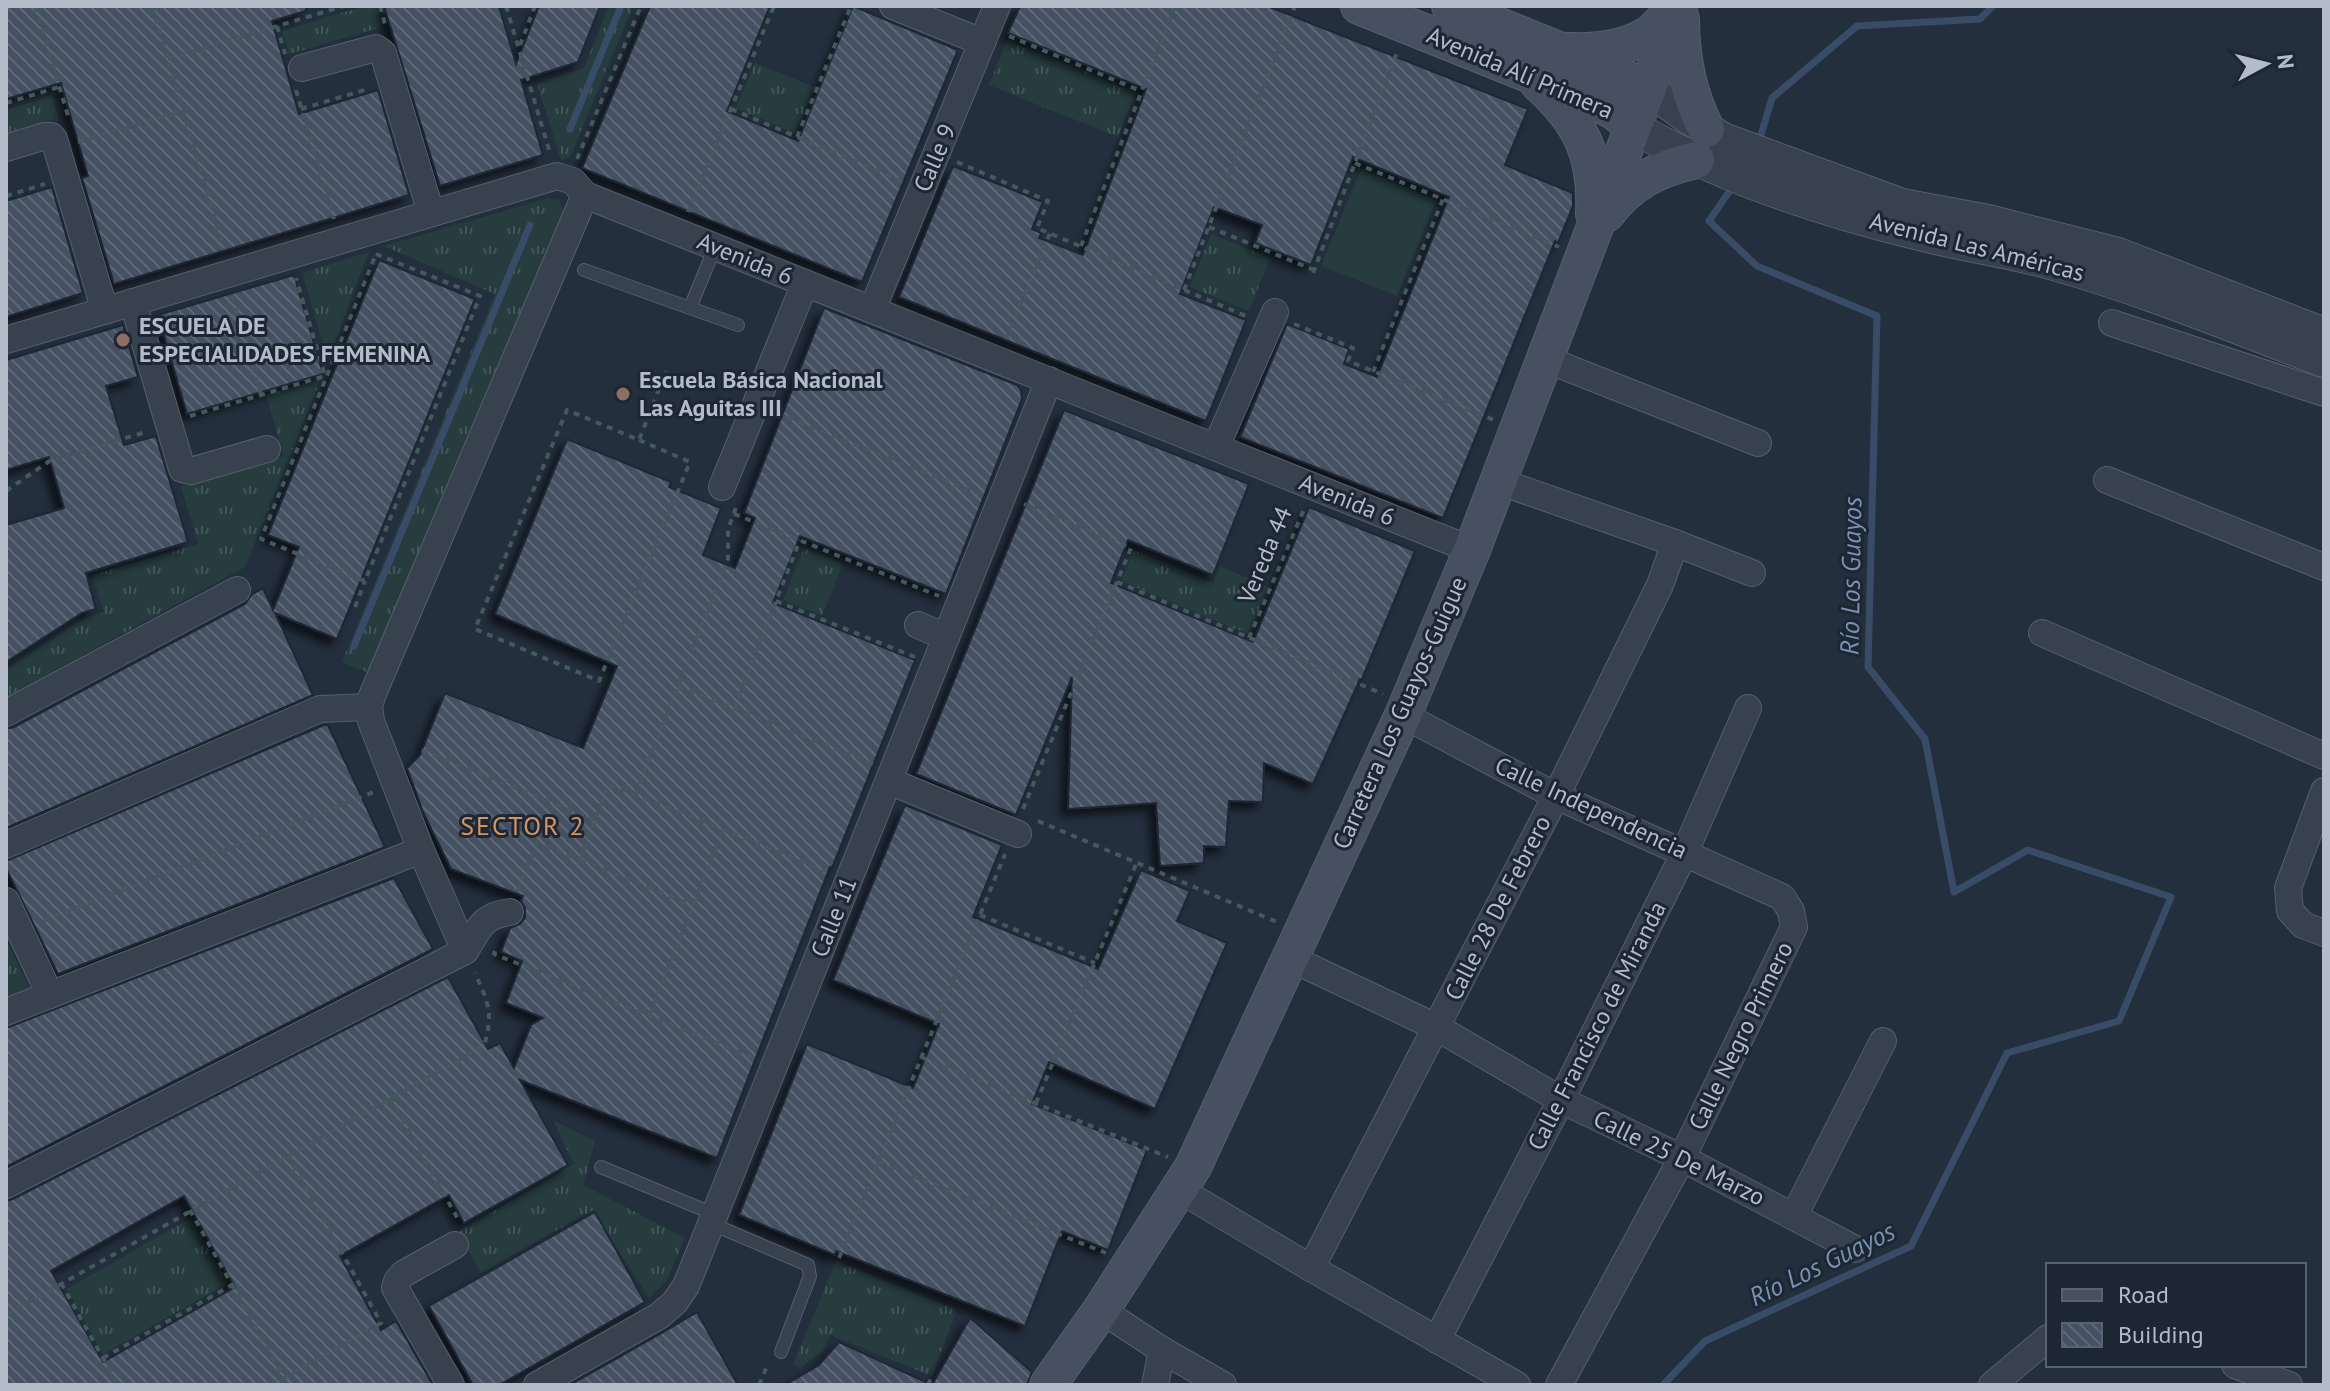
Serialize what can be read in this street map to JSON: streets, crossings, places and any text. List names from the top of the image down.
{
  "streets": {
    "main road": ["Avenida Alí Primera", "Carretera Los Guayos-Guigue"],
    "street": [
      "Calle 9",
      "Avenida Las Américas",
      "Avenida 6",
      "Calle Independencia",
      "Calle 28 De Febrero",
      "Calle 11",
      "Calle Francisco de Miranda",
      "Calle Negro Primero",
      "Calle 25 De Marzo"
    ],
    "path": ["Vereda 44"]
  },
  "crossings": [
    ["Avenida Alí Primera", "Avenida Las Américas"],
    ["Avenida Alí Primera", "Carretera Los Guayos-Guigue"],
    ["Calle 9", "Avenida 6"],
    ["Avenida Las Américas", "Carretera Los Guayos-Guigue"],
    ["Avenida 6", "Vereda 44"],
    ["Avenida 6", "Carretera Los Guayos-Guigue"],
    ["Avenida 6", "Calle 11"],
    ["Carretera Los Guayos-Guigue", "Calle Independencia"],
    ["Carretera Los Guayos-Guigue", "Calle 25 De Marzo"],
    ["Calle Independencia", "Calle 28 De Febrero"],
    ["Calle Independencia", "Calle Francisco de Miranda"],
    ["Calle Independencia", "Calle Negro Primero"],
    ["Calle 28 De Febrero", "Calle 25 De Marzo"],
    ["Calle Francisco de Miranda", "Calle 25 De Marzo"],
    ["Calle Negro Primero", "Calle 25 De Marzo"]
  ],
  "districts": ["SECTOR 2"],
  "water": ["Río Los Guayos"],
  "places": ["ESCUELA DE ESPECIALIDADES FEMENINA", "Escuela Básica Nacional Las Aguitas III"],
  "legend": ["Road", "Building"],
  "north": "right"
}
